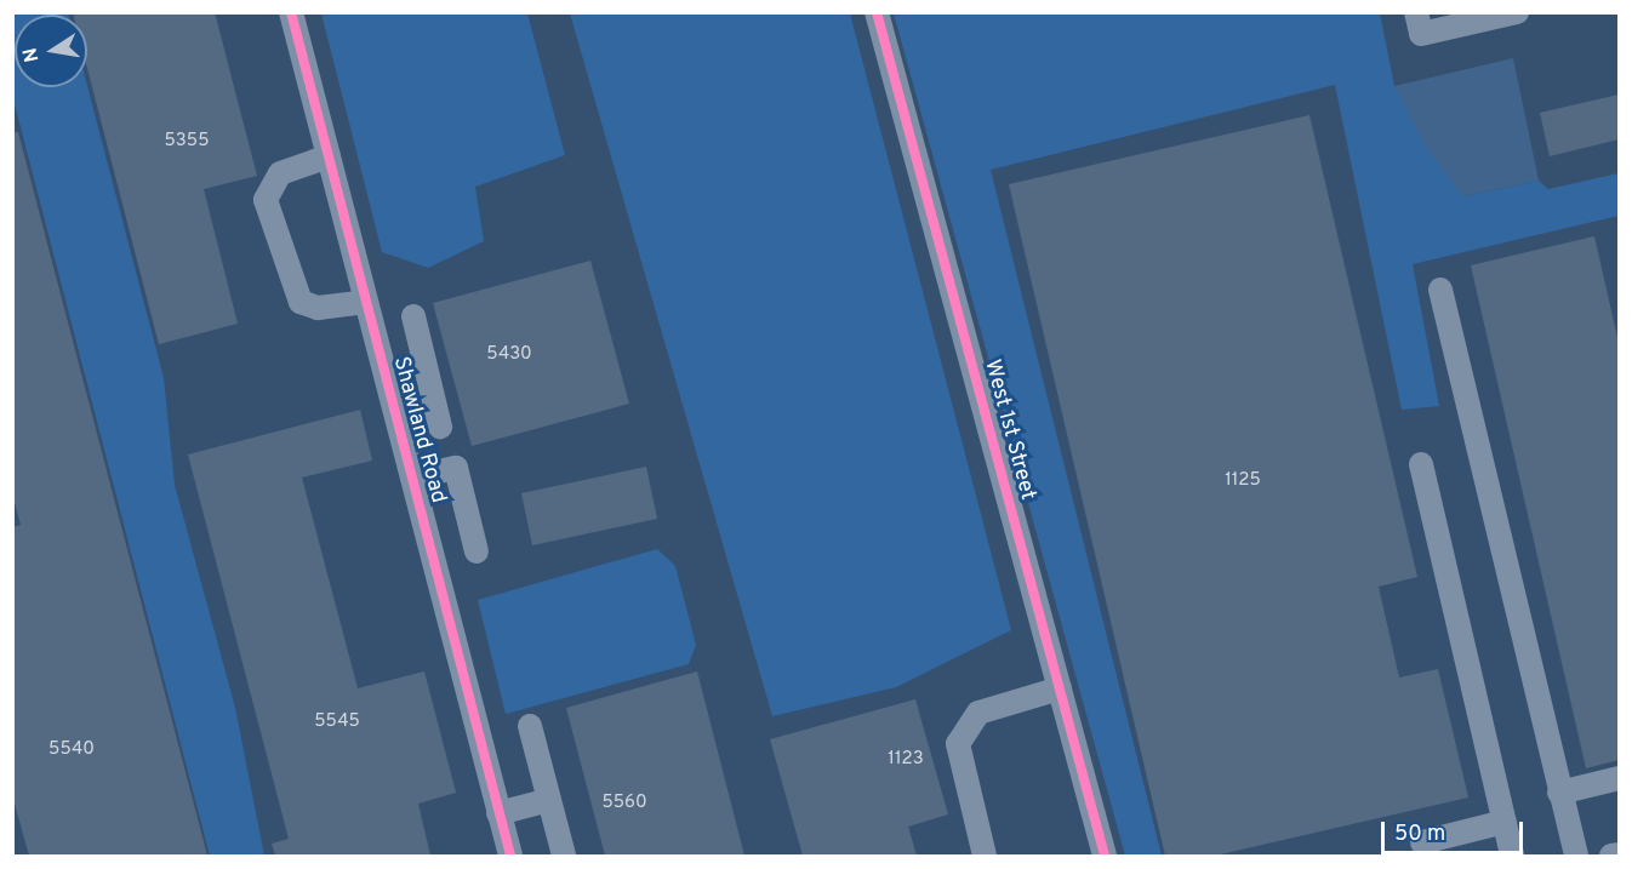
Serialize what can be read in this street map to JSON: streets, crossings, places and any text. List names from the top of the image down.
{
  "streets": {
    "street": ["Shawland Road", "West 1st Street"]
  },
  "house_numbers": [
    "5355",
    "5430",
    "1125",
    "5545",
    "5540",
    "1123",
    "5560"
  ],
  "scale_bar": "50 m",
  "north": "left"
}
